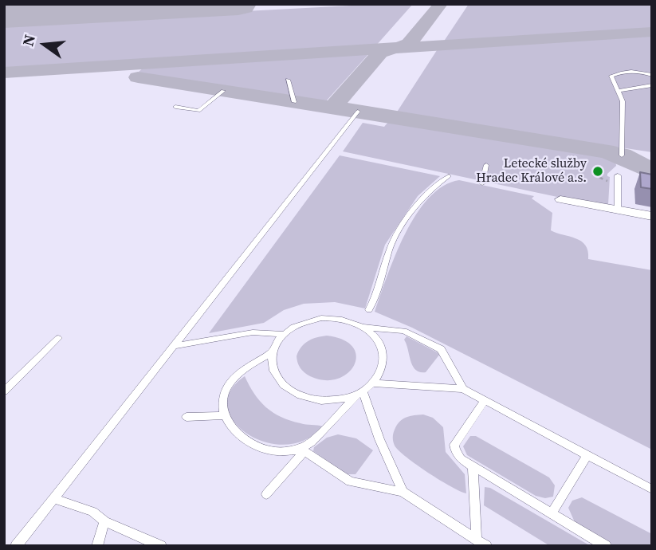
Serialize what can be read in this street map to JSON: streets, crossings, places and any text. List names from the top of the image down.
{
  "places": ["Letecké služby Hradec Králové a.s."],
  "north": "left"
}
